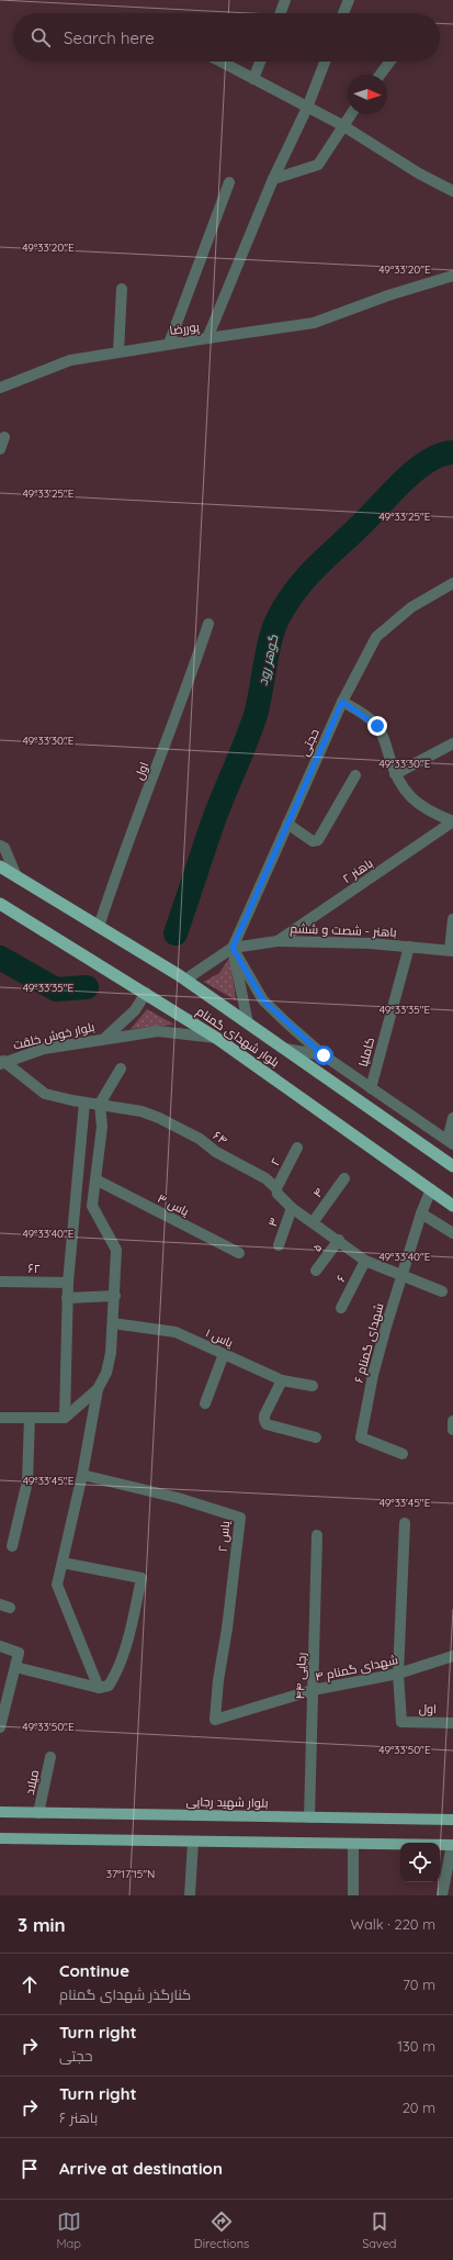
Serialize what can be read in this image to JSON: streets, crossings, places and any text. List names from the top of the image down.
{
  "streets": {
    "highway": ["بلوار شهدای گمنام"],
    "main road": ["بلوار شهید رجایی"],
    "street": [
      "پوررضا",
      "حجتی",
      "اول",
      "باهنر ۲",
      "باهنر - شصت و ششم",
      "بلوار خوش خلقت",
      "کاملیا",
      "۶۴",
      "۲",
      "۴",
      "یاس ۳",
      "۳",
      "۵",
      "۶۲",
      "۶",
      "یاس ۱",
      "شهدای گمنام ۶",
      "یاس ۲",
      "شهدای گمنام ۴",
      "رجایی ۴۴",
      "میلاد"
    ]
  },
  "crossings": [
    ["حجتی", "باهنر - شصت و ششم"],
    ["اول", "بلوار شهدای گمنام"],
    ["اول", "شهدای گمنام ۴"],
    ["باهنر ۲", "باهنر - شصت و ششم"],
    ["باهنر - شصت و ششم", "کاملیا"],
    ["بلوار خوش خلقت", "بلوار شهدای گمنام"],
    ["بلوار خوش خلقت", "۶۴"],
    ["بلوار شهدای گمنام", "شهدای گمنام ۶"],
    ["۶۴", "۲"],
    ["۶۴", "۴"],
    ["۶۴", "۳"],
    ["۶۴", "۵"],
    ["۶۴", "۶"],
    ["۶۴", "شهدای گمنام ۶"],
    ["یاس ۲", "شهدای گمنام ۴"],
    ["شهدای گمنام ۴", "رجایی ۴۴"],
    ["رجایی ۴۴", "بلوار شهید رجایی"],
    ["میلاد", "بلوار شهید رجایی"]
  ],
  "water": ["گوهر رود"],
  "north": "right",
  "page": {
    "search": "Search here",
    "heading": ["3 min", "Walk · 220 m"],
    "list": [
      ["Continue", "کنارگذر شهدای گمنام", "70 m"],
      ["Turn right", "حجتی", "130 m"],
      ["Turn right", "باهنر ۶", "20 m"],
      "Arrive at destination"
    ],
    "nav": ["Map", "Directions", "Saved"]
  },
  "coordinates": [
    "49°33'20\"E",
    "49°33'25\"E",
    "49°33'30\"E",
    "49°33'35\"E",
    "49°33'40\"E",
    "49°33'45\"E",
    "49°33'50\"E",
    "37°17'15\"N"
  ]
}
